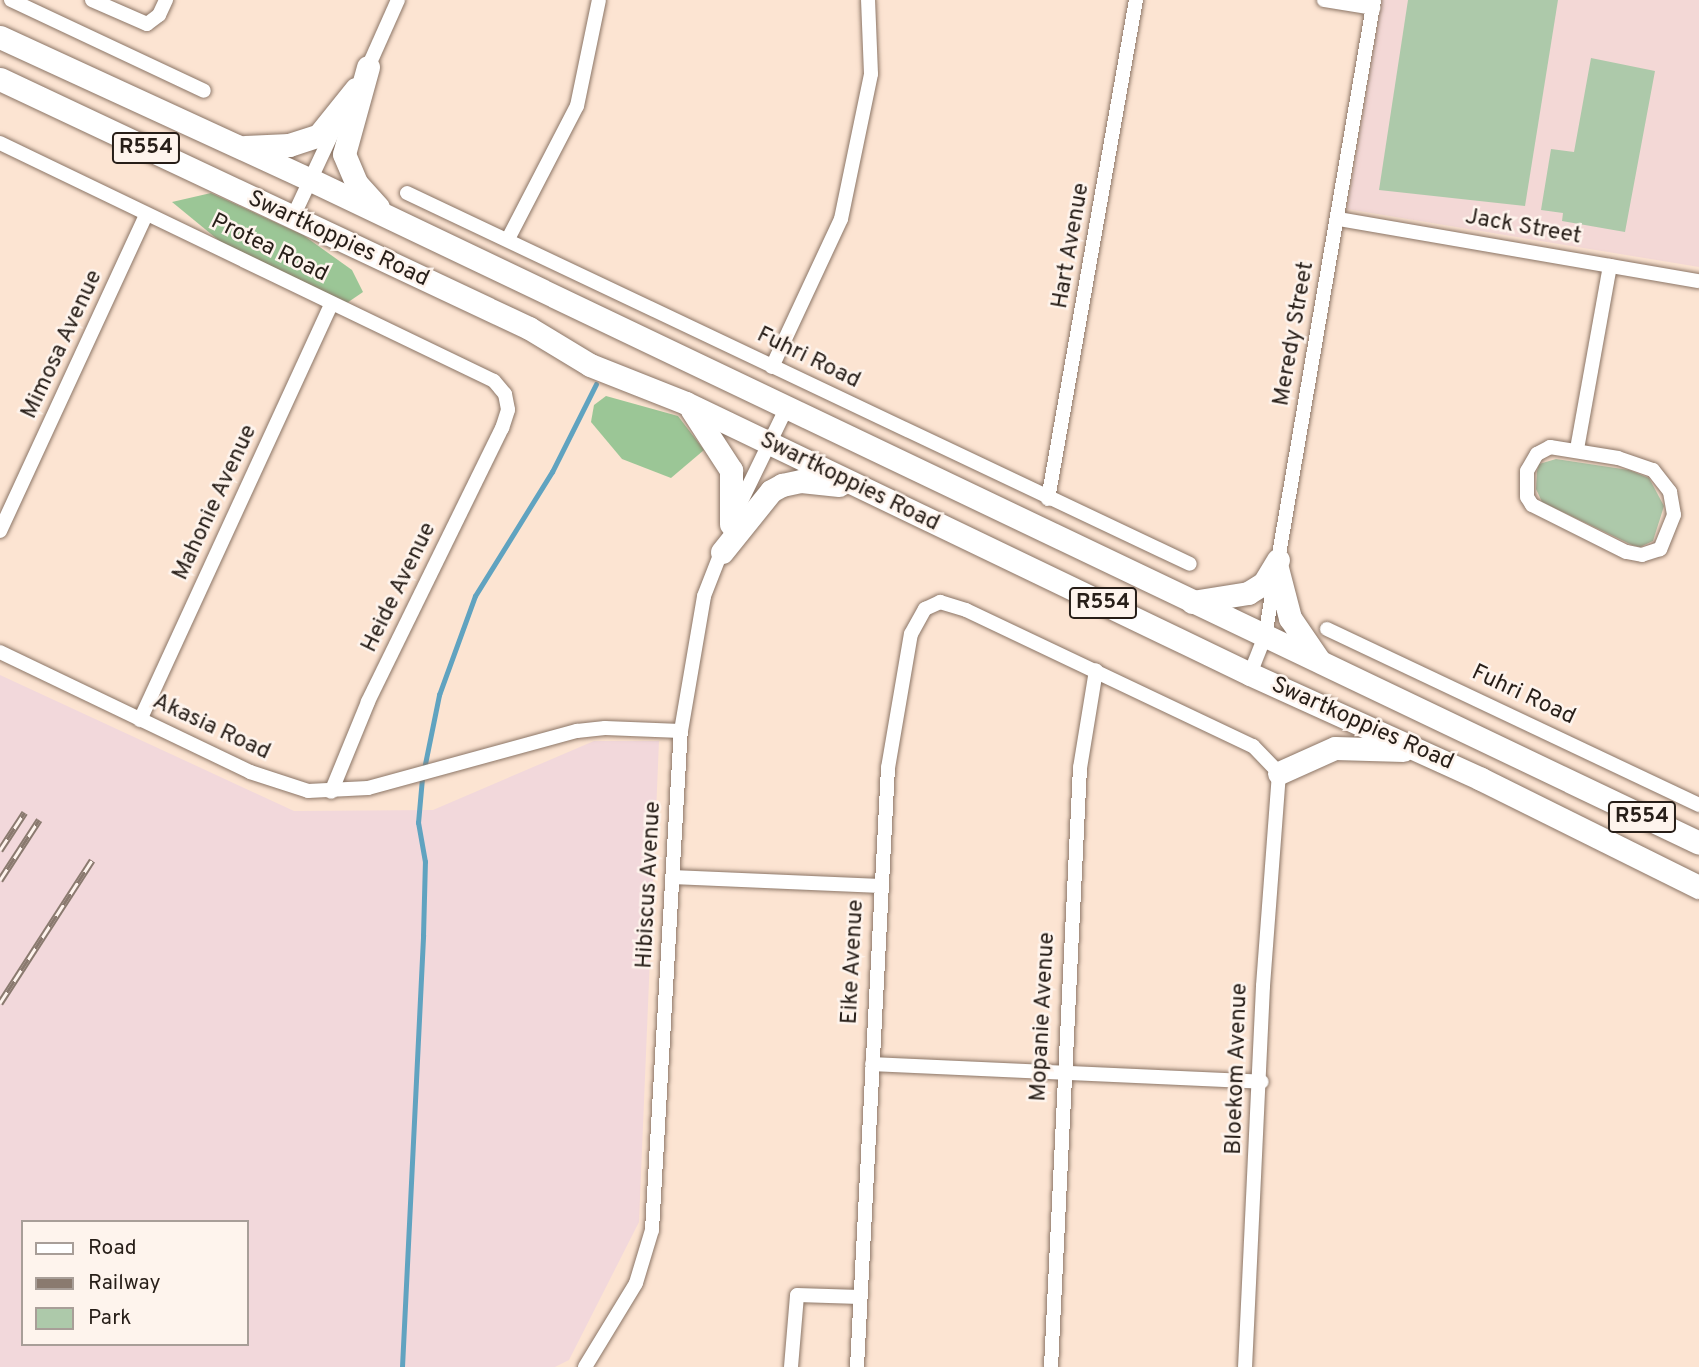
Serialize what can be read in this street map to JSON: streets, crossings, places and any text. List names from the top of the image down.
{
  "streets": {
    "main road": ["R554", "Swartkoppies Road"],
    "street": [
      "Jack Street",
      "Hart Avenue",
      "Protea Road",
      "Meredy Street",
      "Mimosa Avenue",
      "Fuhri Road",
      "Mahonie Avenue",
      "Heide Avenue",
      "Akasia Road",
      "Hibiscus Avenue",
      "Eike Avenue",
      "Mopanie Avenue",
      "Bloekom Avenue"
    ]
  },
  "crossings": [
    ["Jack Street", "Meredy Street"],
    ["Swartkoppies Road", "Meredy Street"],
    ["Swartkoppies Road", "Hibiscus Avenue"],
    ["Hart Avenue", "Fuhri Road"],
    ["Protea Road", "Mimosa Avenue"],
    ["Protea Road", "Mahonie Avenue"],
    ["Protea Road", "Heide Avenue"],
    ["Mahonie Avenue", "Akasia Road"],
    ["Heide Avenue", "Akasia Road"],
    ["Akasia Road", "Hibiscus Avenue"],
    ["Eike Avenue", "Mopanie Avenue"]
  ],
  "legend": ["Road", "Railway", "Park"]
}
